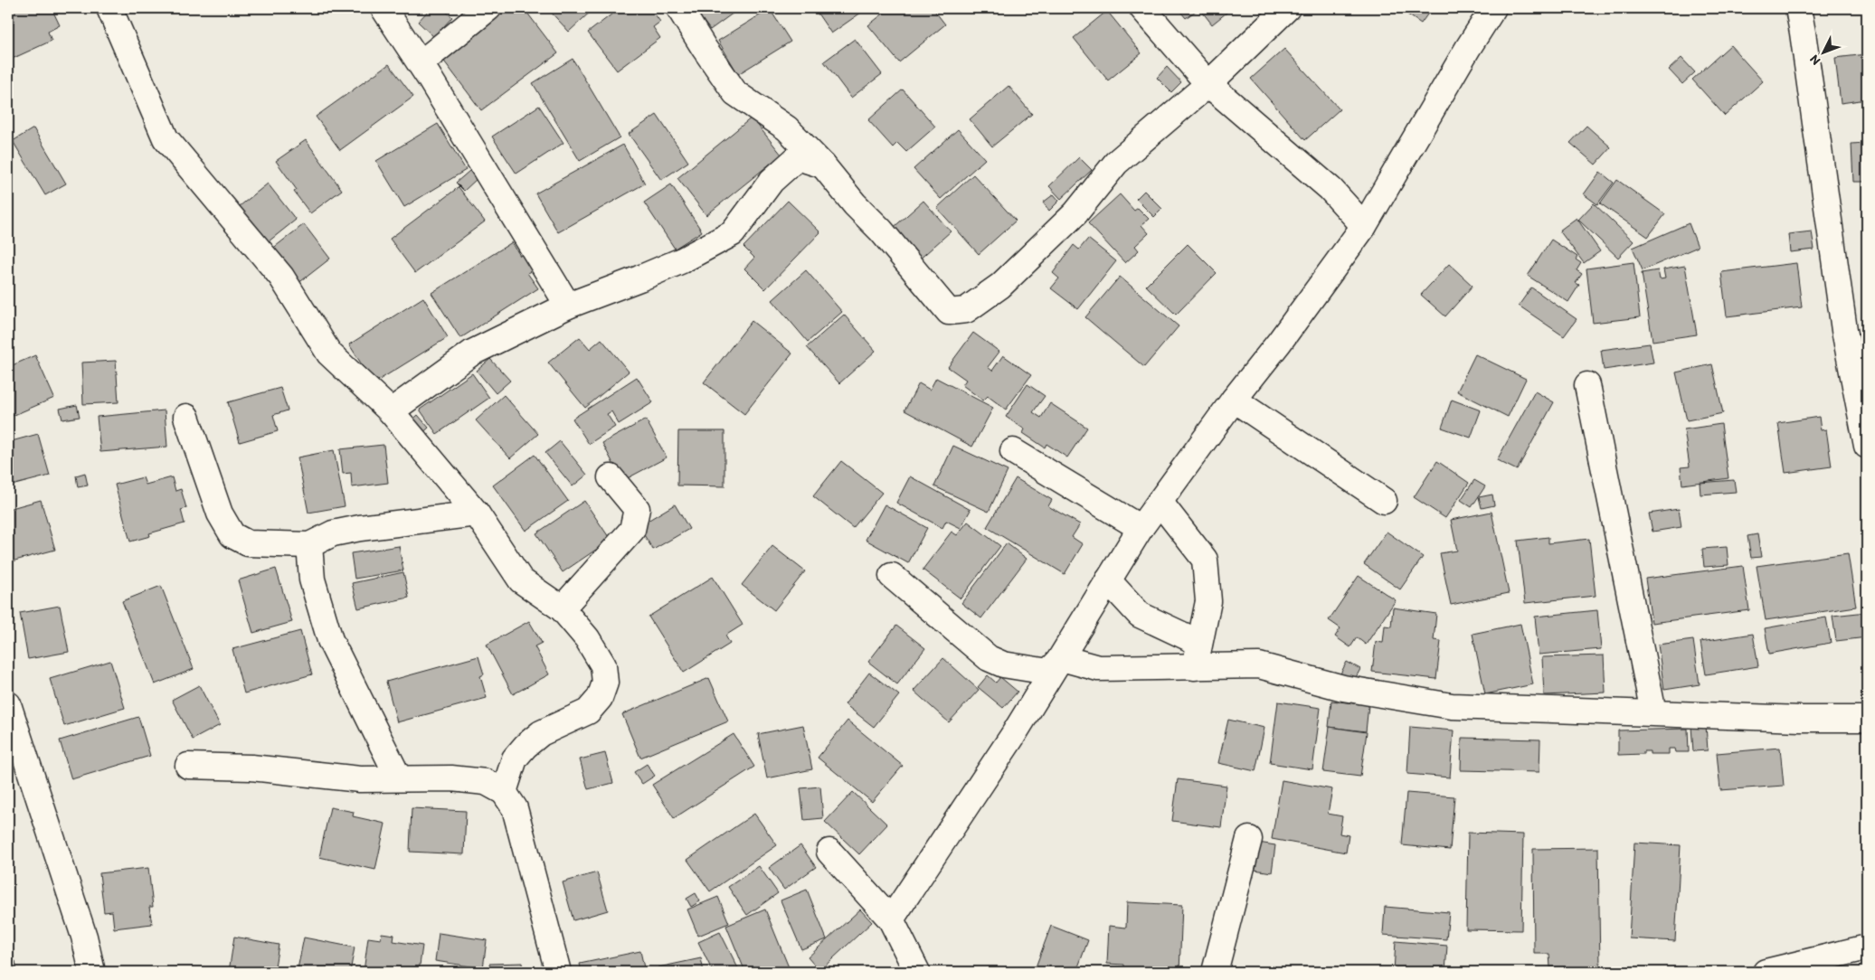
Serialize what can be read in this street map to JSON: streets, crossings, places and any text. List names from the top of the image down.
{
  "north": "bottom left"
}
